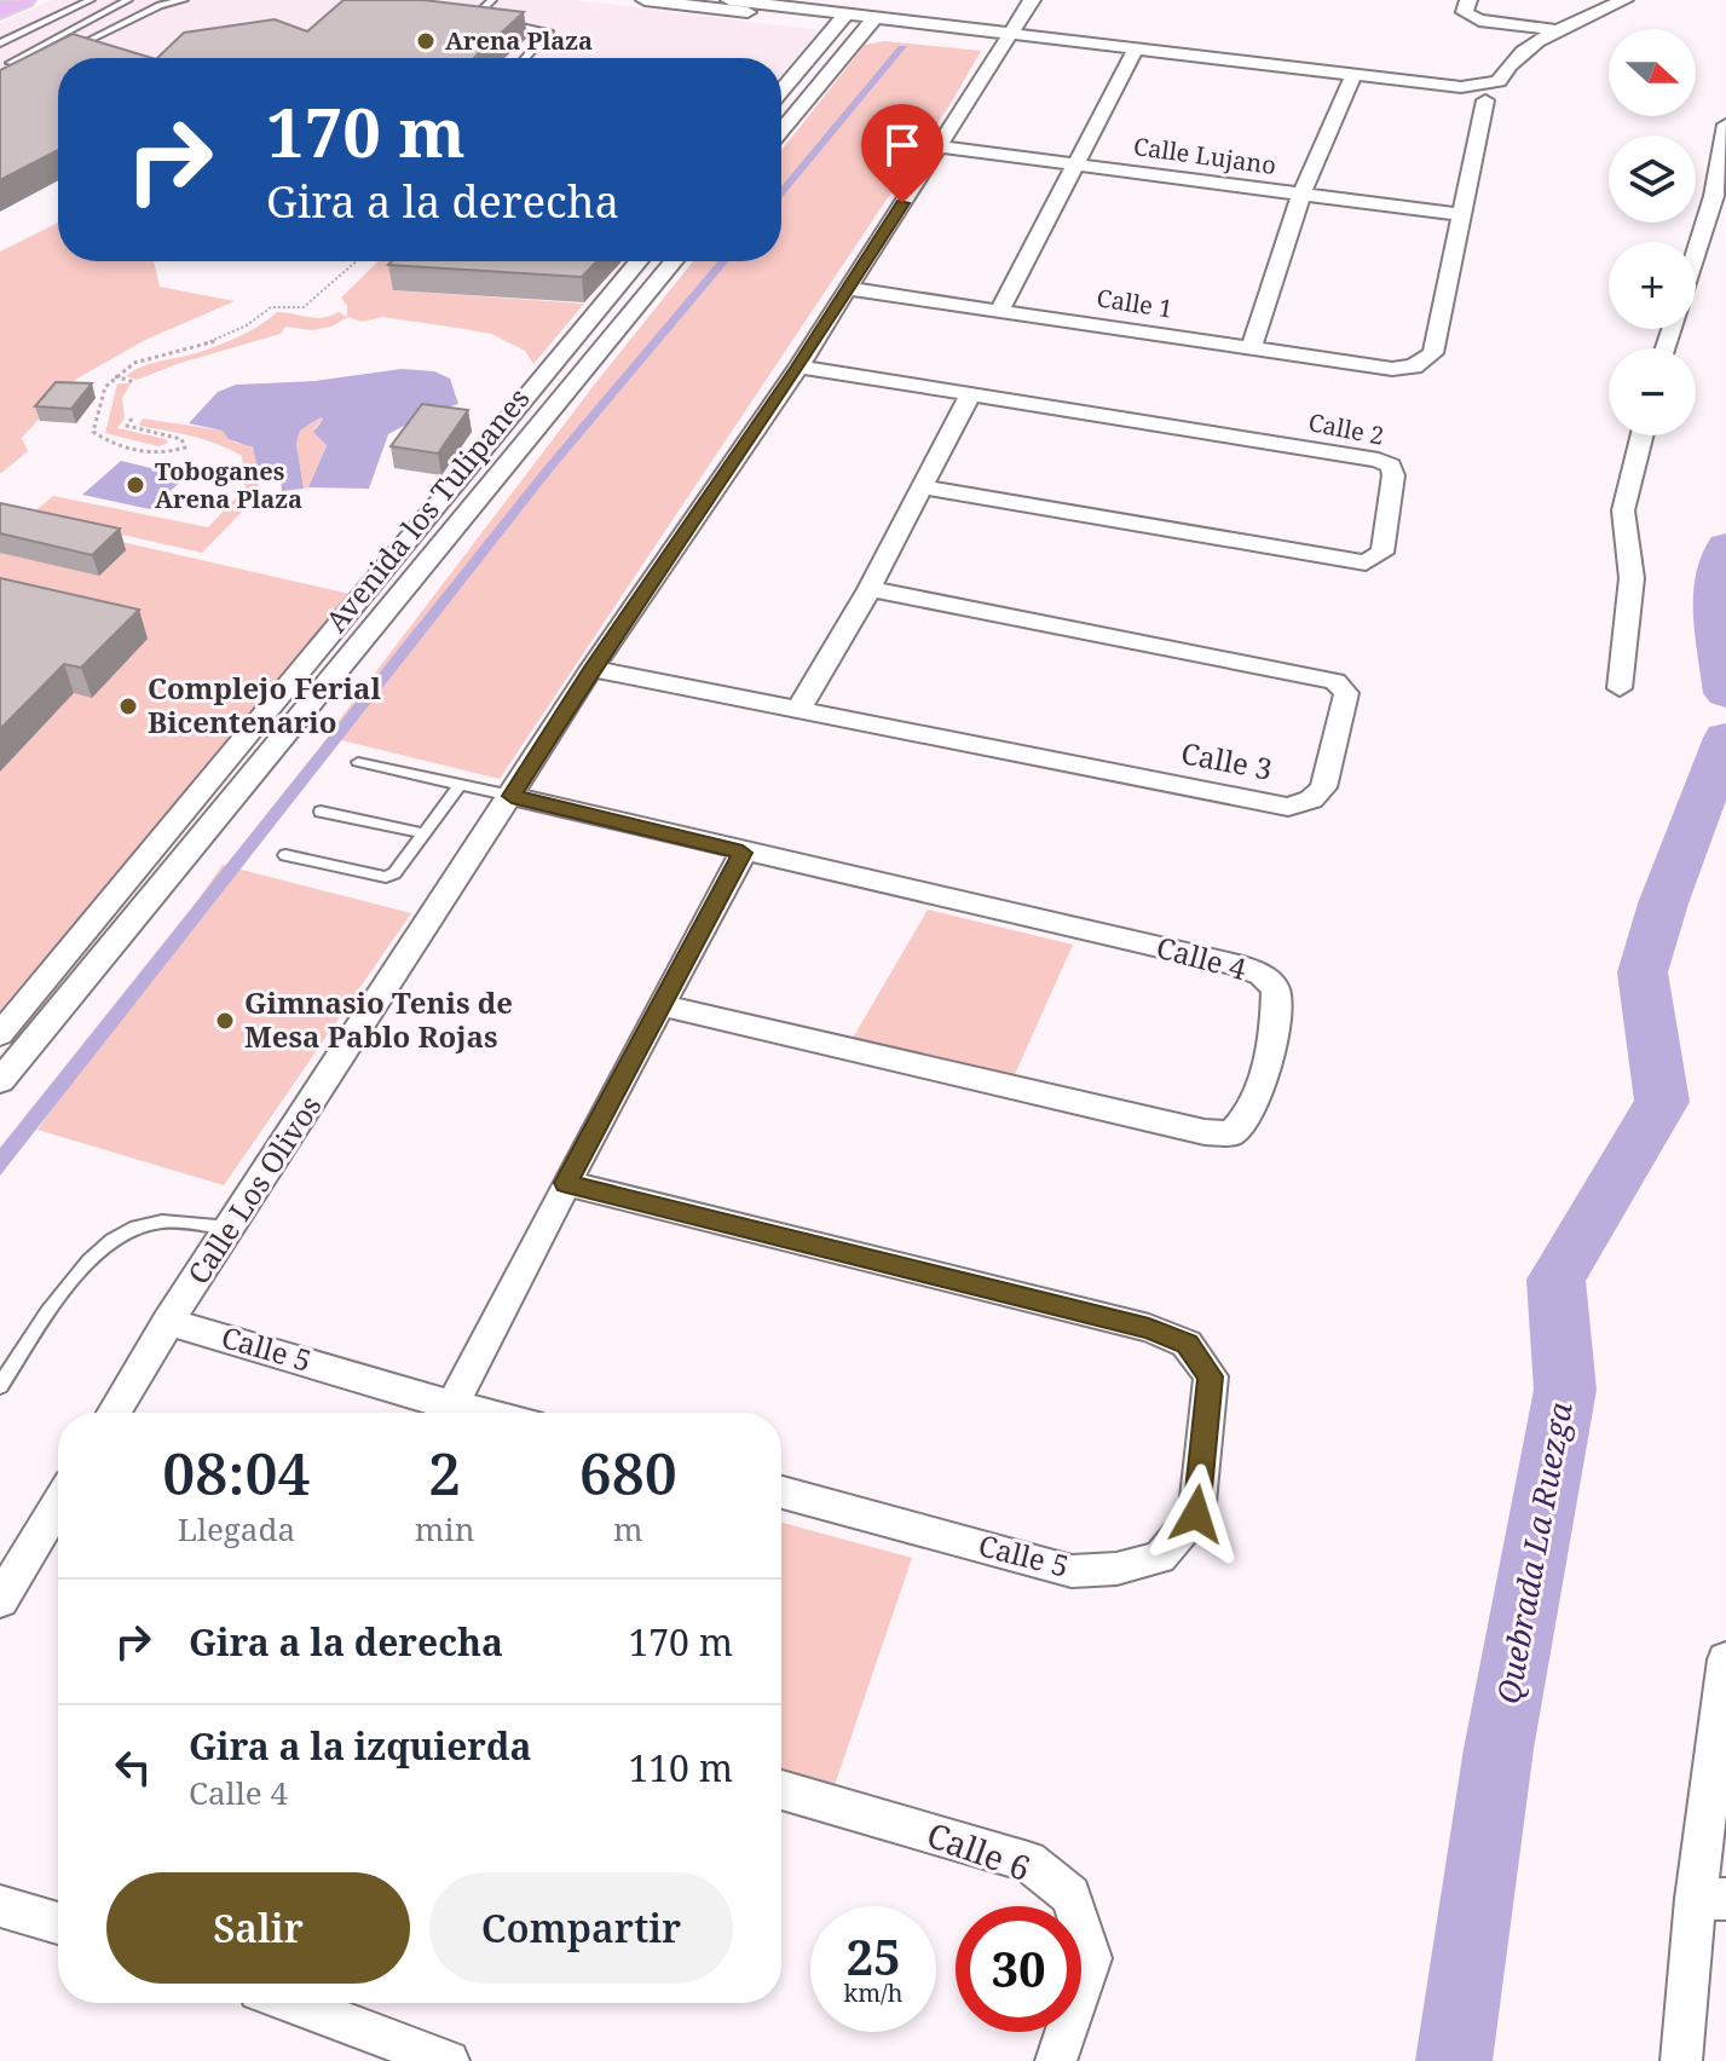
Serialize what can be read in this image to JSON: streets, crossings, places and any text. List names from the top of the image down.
{
  "streets": {
    "street": [
      "Calle Lujano",
      "Calle 1",
      "Calle 2",
      "Avenida los Tulipanes",
      "Calle 3",
      "Calle 4",
      "Calle Los Olivos",
      "Calle 5",
      "Calle 6"
    ]
  },
  "crossings": [
    ["Calle Lujano", "Calle 1"],
    ["Calle Lujano", "Calle Los Olivos"],
    ["Calle 1", "Calle Los Olivos"],
    ["Calle 2", "Calle Los Olivos"],
    ["Calle 3", "Calle Los Olivos"],
    ["Calle 4", "Calle Los Olivos"],
    ["Calle Los Olivos", "Calle 5"]
  ],
  "water": ["Quebrada La Ruezga"],
  "places": [
    "Arena Plaza",
    "Toboganes Arena Plaza",
    "Complejo Ferial Bicentenario",
    "Gimnasio Tenis de Mesa Pablo Rojas"
  ],
  "north": "right",
  "page": {
    "map_buttons": ["+", "−"],
    "turn": ["170 m", "Gira a la derecha"],
    "eta": [
      "08:04",
      "Llegada",
      "2",
      "min",
      "680",
      "m"
    ],
    "list": [
      {
        "name": "Gira a la derecha",
        "value": "170 m"
      },
      {
        "name": "Gira a la izquierda",
        "note": "Calle 4",
        "value": "110 m"
      }
    ],
    "buttons": ["Salir", "Compartir"],
    "speed": "25 km/h",
    "limit": "30"
  }
}
